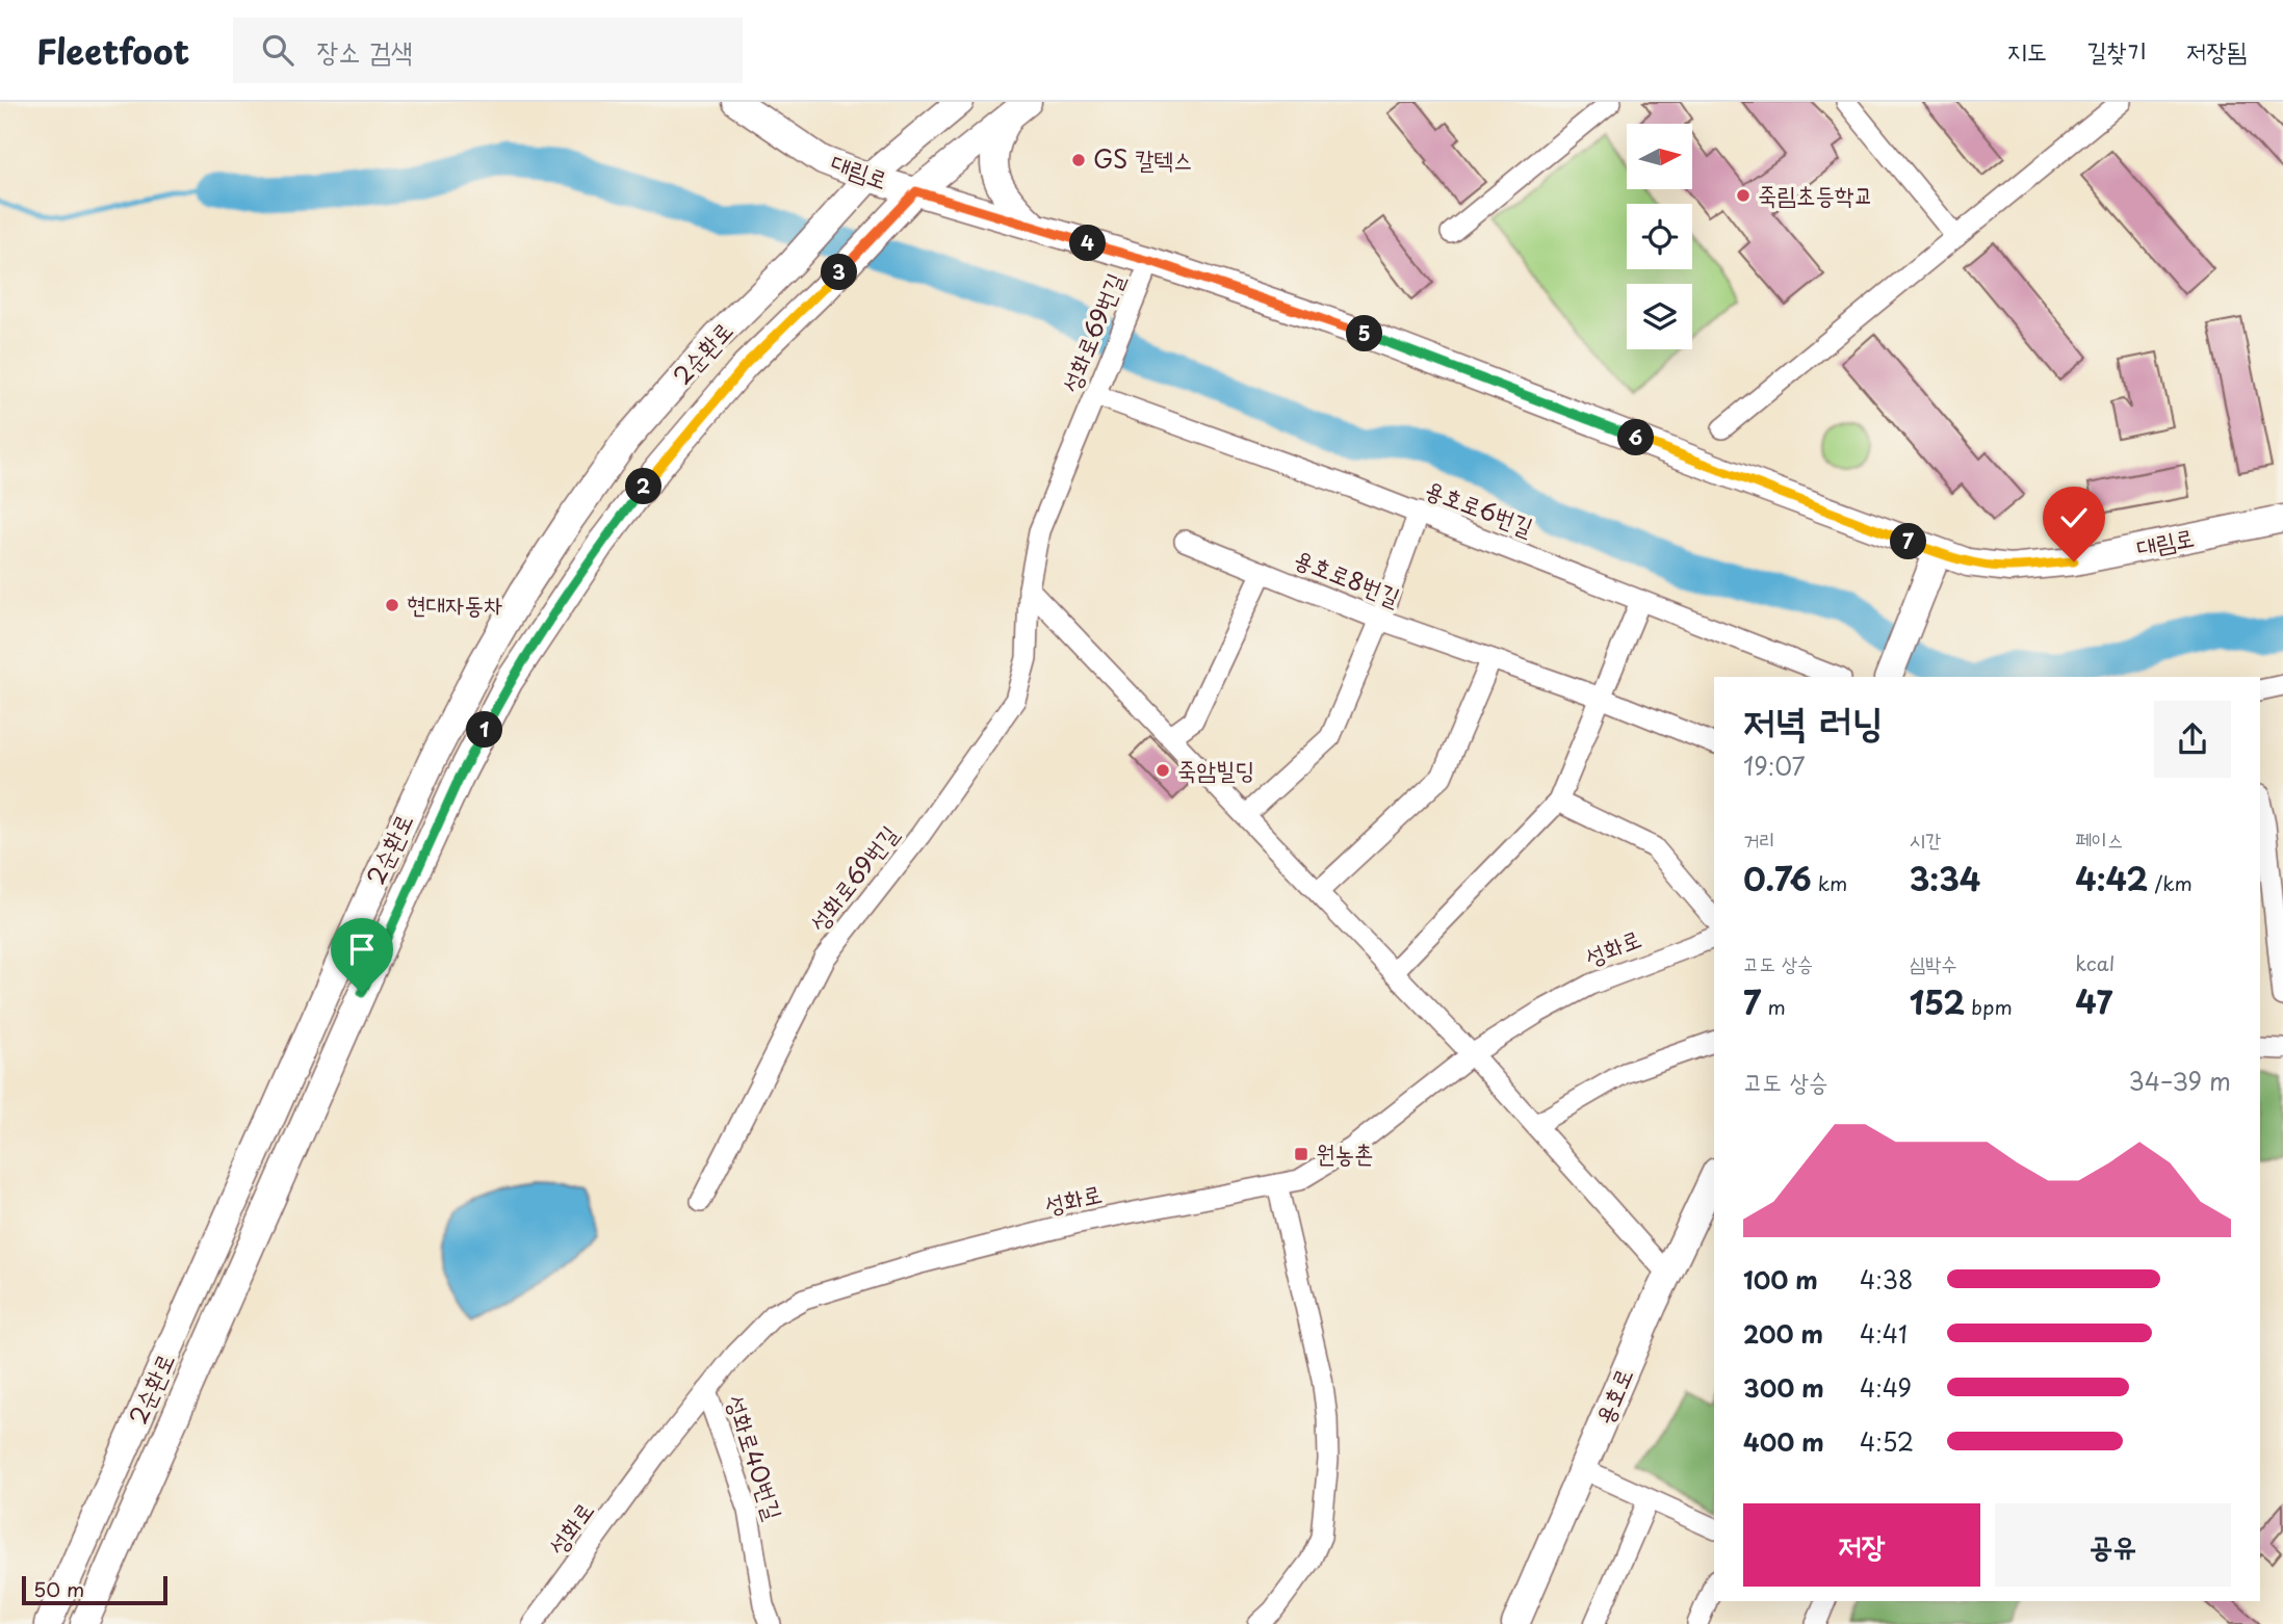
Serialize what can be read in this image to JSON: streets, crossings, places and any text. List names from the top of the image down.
{
  "streets": {
    "street": [
      "대림로",
      "성화로69번길",
      "2순환로",
      "용호로6번길",
      "용호로8번길",
      "성화로",
      "용호로",
      "성화로40번길"
    ]
  },
  "crossings": [
    ["대림로", "성화로69번길"],
    ["대림로", "2순환로"],
    ["성화로69번길", "용호로6번길"],
    ["성화로", "성화로40번길"]
  ],
  "places": {
    "other": [
      "GS 칼텍스",
      "죽림초등학교",
      "현대자동차",
      "죽암빌딩"
    ],
    "transit": ["원농촌"]
  },
  "scale_bar": "50 m",
  "north": "right",
  "page": {
    "header": "Fleetfoot",
    "search": "장소 검색",
    "nav": ["지도", "길찾기", "저장됨"],
    "pins": [
      "4",
      "3",
      "5",
      "6",
      "2",
      "7",
      "1"
    ],
    "heading": ["저녁 러닝", "19:07"],
    "stats": [
      ["거리", "0.76 km"],
      ["시간", "3:34"],
      ["페이스", "4:42 /km"],
      ["고도 상승", "7 m"],
      ["심박수", "152 bpm"],
      ["kcal", "47"]
    ],
    "chart": ["고도 상승", "34–39 m"],
    "list": [
      {
        "name": "100 m",
        "note": "4:38"
      },
      {
        "name": "200 m",
        "note": "4:41"
      },
      {
        "name": "300 m",
        "note": "4:49"
      },
      {
        "name": "400 m",
        "note": "4:52"
      }
    ],
    "buttons": ["저장", "공유"],
    "scale": "50 m"
  }
}
